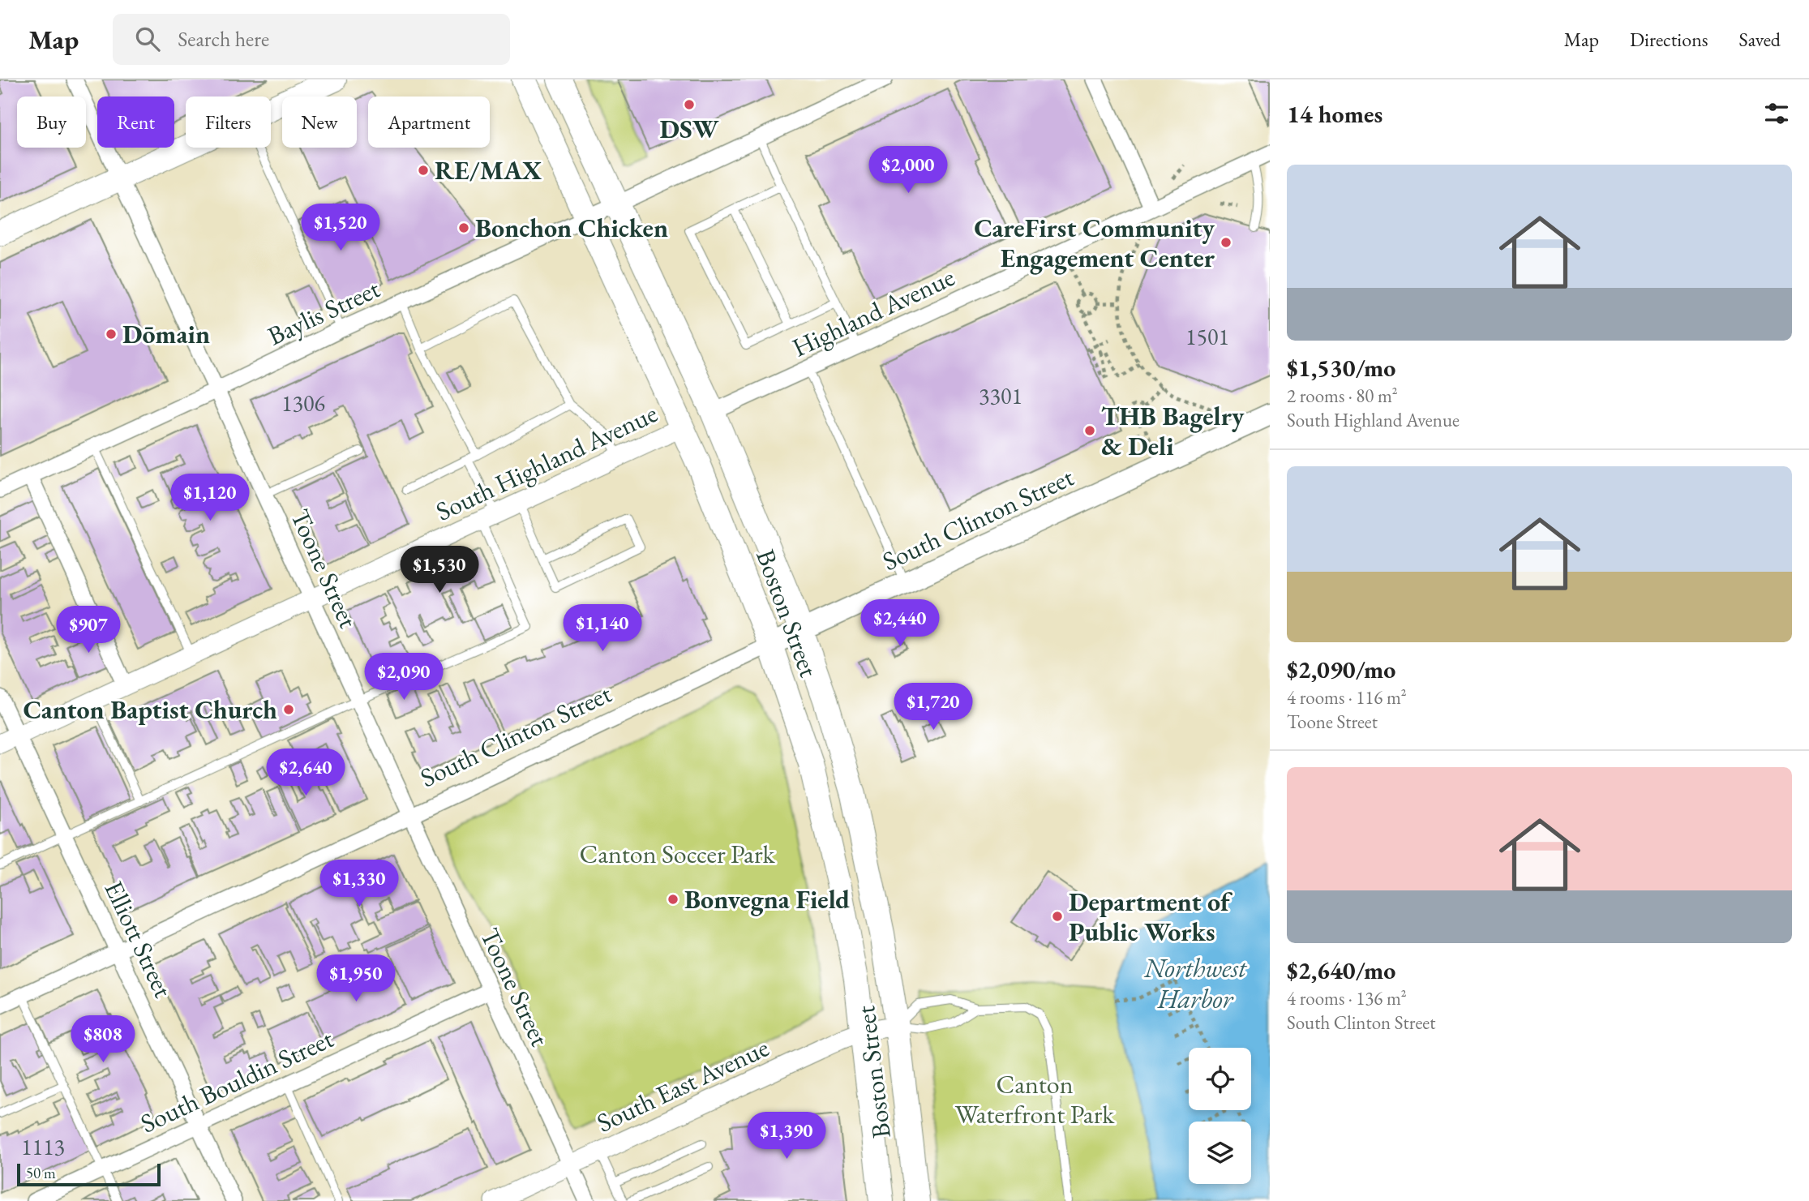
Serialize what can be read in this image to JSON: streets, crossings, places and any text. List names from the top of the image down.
{
  "streets": {
    "main road": ["South Clinton Street", "Boston Street"],
    "street": [
      "Baylis Street",
      "Highland Avenue",
      "South Highland Avenue",
      "Toone Street",
      "Elliott Street",
      "South Bouldin Street",
      "South East Avenue"
    ]
  },
  "crossings": [
    ["Baylis Street", "Toone Street"],
    ["Baylis Street", "Boston Street"],
    ["Highland Avenue", "Boston Street"],
    ["South Highland Avenue", "Toone Street"],
    ["South Highland Avenue", "Boston Street"],
    ["South Highland Avenue", "Elliott Street"],
    ["South Clinton Street", "Toone Street"],
    ["South Clinton Street", "Boston Street"],
    ["South Clinton Street", "Elliott Street"],
    ["Toone Street", "South Bouldin Street"],
    ["Toone Street", "South East Avenue"],
    ["Boston Street", "South East Avenue"],
    ["Elliott Street", "South Bouldin Street"]
  ],
  "water": ["Northwest Harbor"],
  "parks": ["Canton Soccer Park", "Canton Waterfront Park"],
  "places": [
    "DSW",
    "RE/MAX",
    "Bonchon Chicken",
    "CareFirst Community Engagement Center",
    "Dōmain",
    "THB Bagelry & Deli",
    "Canton Baptist Church",
    "Bonvegna Field",
    "Department of Public Works"
  ],
  "house_numbers": [
    "1501",
    "3301",
    "1306",
    "1113"
  ],
  "scale_bar": "50 m",
  "page": {
    "header": "Map",
    "search": "Search here",
    "nav": ["Map", "Directions", "Saved"],
    "heading": "14 homes",
    "chip": [
      "Buy",
      "Rent",
      "Filters",
      "New",
      "Apartment"
    ],
    "price": [
      "$2,000",
      "$1,520",
      "$1,120",
      "$1,530",
      "$2,440",
      "$1,140",
      "$907",
      "$2,090",
      "$1,720",
      "$2,640",
      "$1,330",
      "$1,950",
      "$808",
      "$1,390"
    ],
    "list": [
      {
        "name": "$1,530/mo",
        "note": "2 rooms · 80 m² · South Highland Avenue"
      },
      {
        "name": "$2,090/mo",
        "note": "4 rooms · 116 m² · Toone Street"
      },
      {
        "name": "$2,640/mo",
        "note": "4 rooms · 136 m² · South Clinton Street"
      }
    ],
    "scale": "50 m"
  }
}
